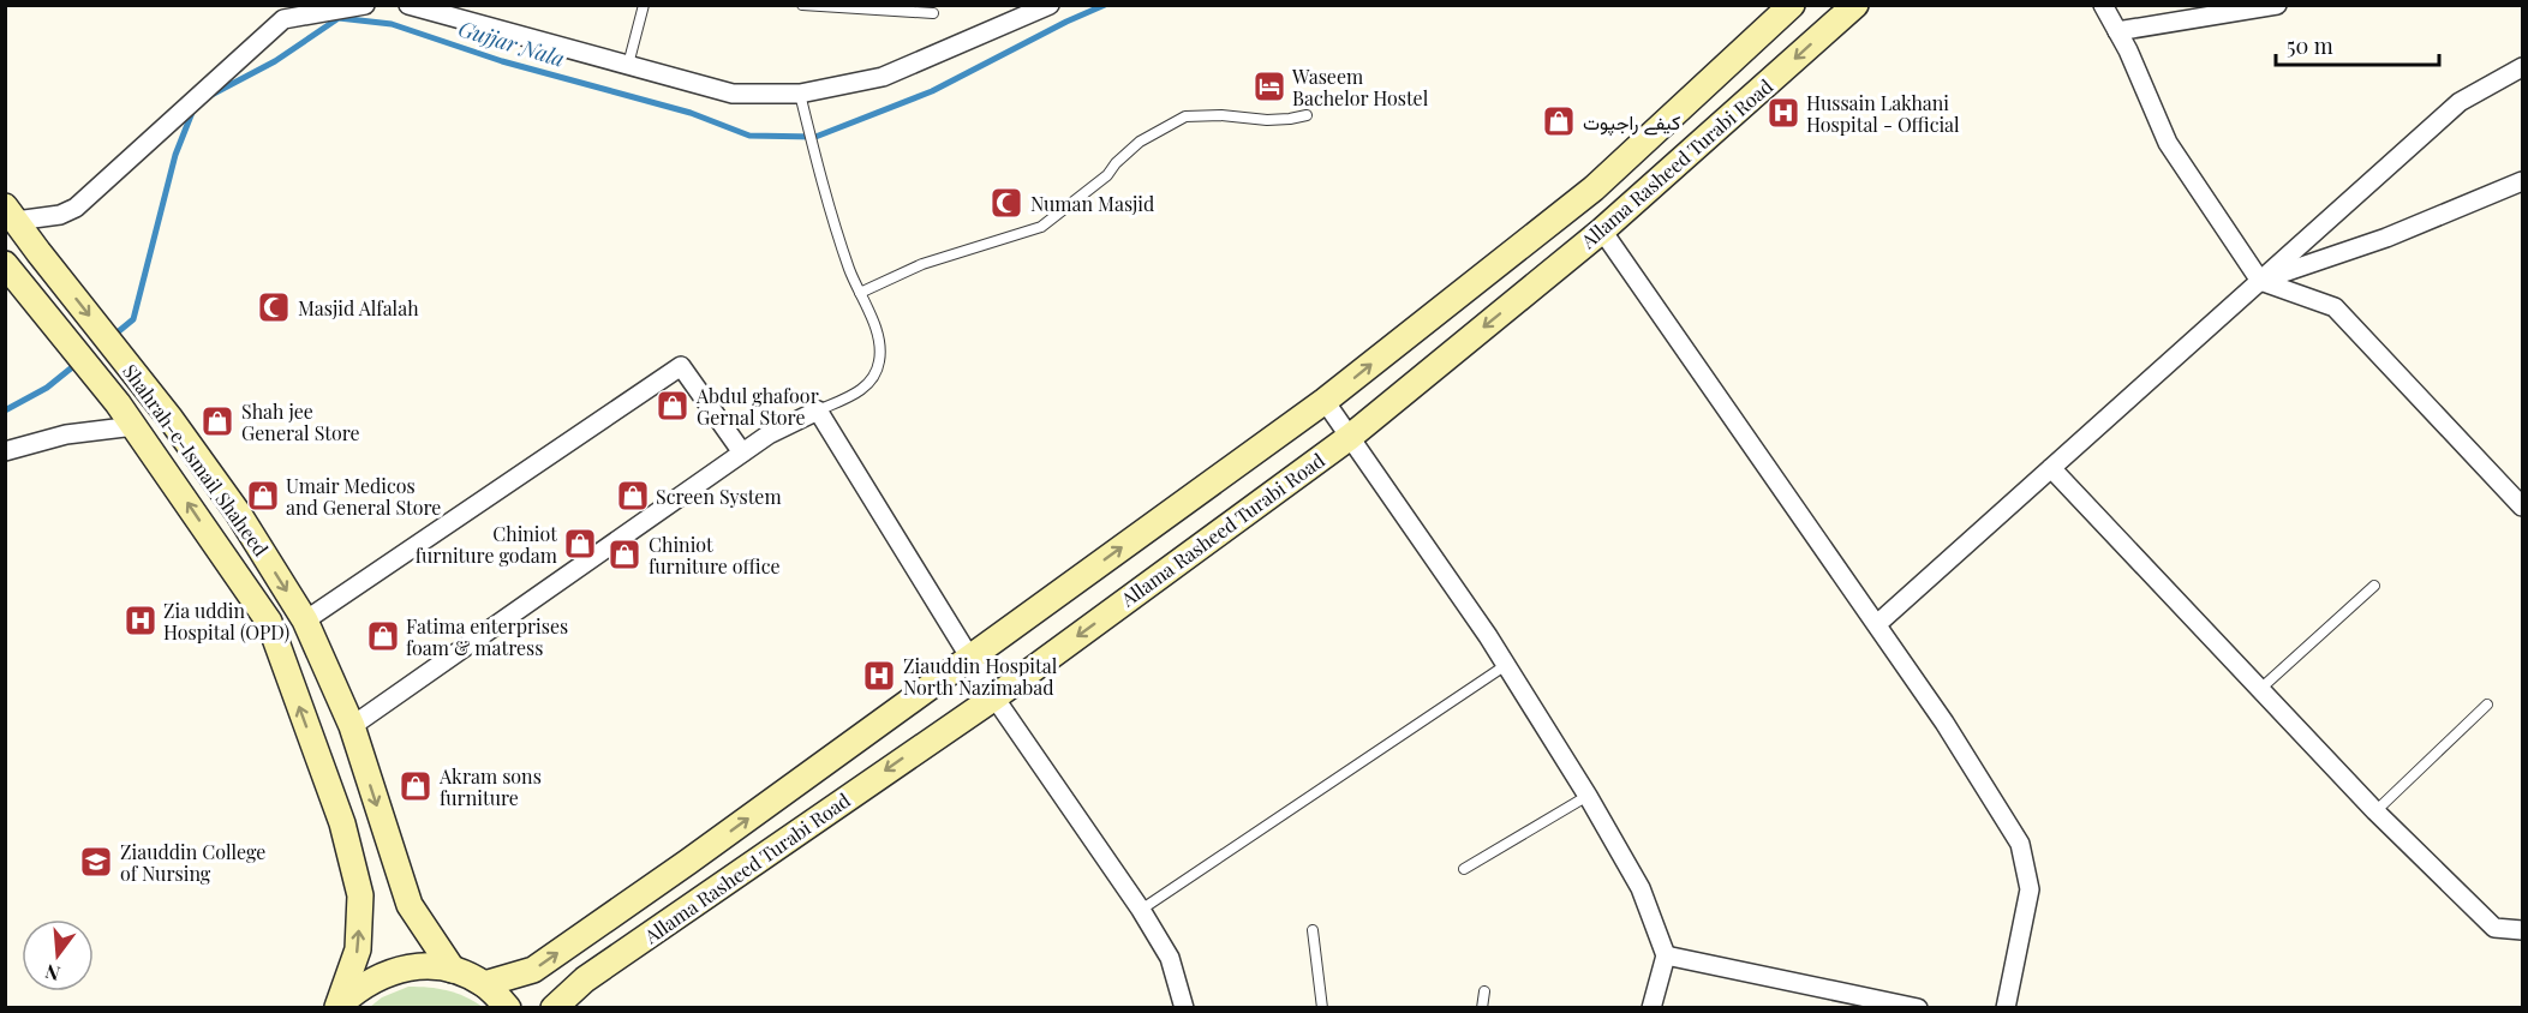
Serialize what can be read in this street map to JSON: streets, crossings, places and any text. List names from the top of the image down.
{
  "streets": {
    "main road": ["Allama Rasheed Turabi Road", "Shahrah-e-Ismail Shaheed"]
  },
  "water": ["Gujjar Nala"],
  "places": {
    "hotel": ["Waseem Bachelor Hostel"],
    "hospital": ["Hussain Lakhani Hospital - Official", "Zia uddin Hospital (OPD)", "Ziauddin Hospital North Nazimabad"],
    "shop": [
      "کیفے راجپوت",
      "Abdul ghafoor Gernal Store",
      "Shah jee General Store",
      "Umair Medicos and General Store",
      "Screen System",
      "Chiniot furniture godam",
      "Chiniot furniture office",
      "Fatima enterprises foam & matress",
      "Akram sons furniture"
    ],
    "mosque": ["Numan Masjid", "Masjid Alfalah"],
    "school or university": ["Ziauddin College of Nursing"]
  },
  "scale_bar": "50 m",
  "north": "bottom"
}
